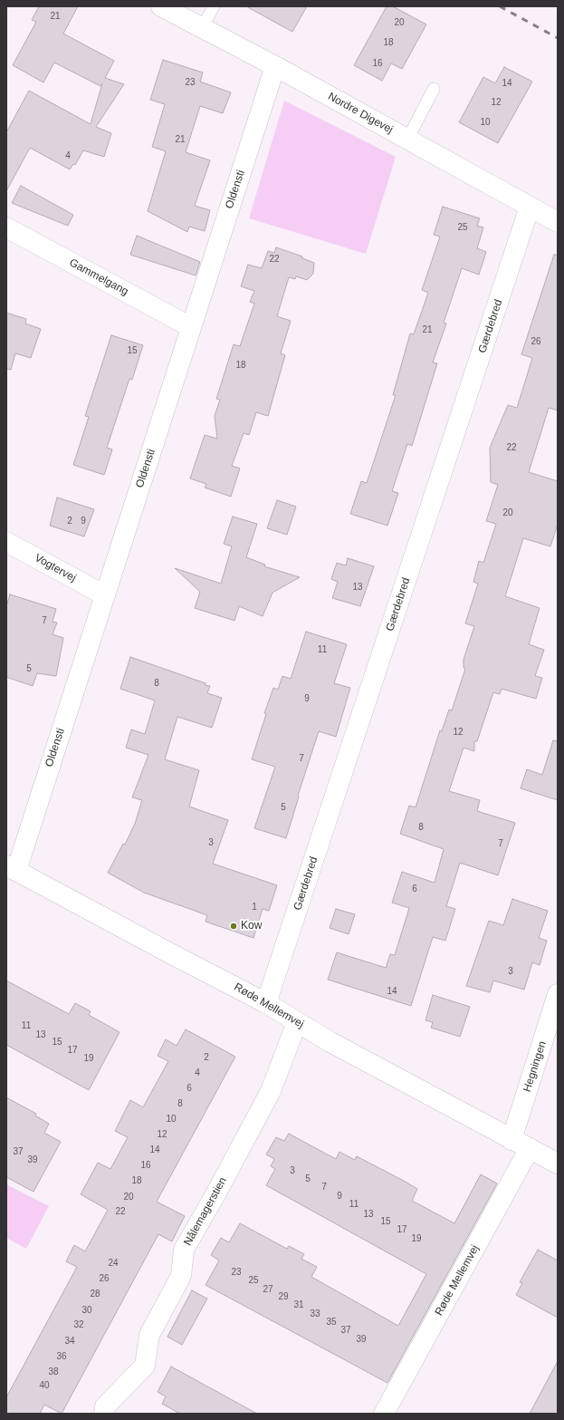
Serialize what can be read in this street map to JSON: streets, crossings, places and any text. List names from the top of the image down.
{
  "streets": {
    "street": [
      "Nordre Digevej",
      "Oldensti",
      "Gammelgang",
      "Gærdebred",
      "Vogtervej",
      "Røde Mellemvej",
      "Hegningen",
      "Nålemagerstien"
    ]
  },
  "crossings": [
    ["Nordre Digevej", "Oldensti"],
    ["Nordre Digevej", "Gærdebred"],
    ["Oldensti", "Gammelgang"],
    ["Oldensti", "Vogtervej"],
    ["Oldensti", "Røde Mellemvej"],
    ["Gærdebred", "Røde Mellemvej"],
    ["Røde Mellemvej", "Hegningen"],
    ["Røde Mellemvej", "Nålemagerstien"]
  ],
  "places": ["Kow"],
  "house_numbers": [
    "21",
    "20",
    "18",
    "16",
    "23",
    "14",
    "12",
    "10",
    "21",
    "4",
    "25",
    "22",
    "21",
    "26",
    "15",
    "18",
    "22",
    "20",
    "2",
    "9",
    "13",
    "7",
    "11",
    "5",
    "8",
    "9",
    "12",
    "7",
    "5",
    "8",
    "3",
    "7",
    "6",
    "1",
    "3",
    "14",
    "11",
    "13",
    "15",
    "17",
    "2",
    "19",
    "4",
    "6",
    "8",
    "10",
    "12",
    "14",
    "37",
    "39",
    "16",
    "3",
    "5",
    "18",
    "7",
    "9",
    "20",
    "11",
    "22",
    "13",
    "15",
    "17",
    "19",
    "24",
    "23",
    "26",
    "25",
    "27",
    "28",
    "29",
    "31",
    "30",
    "33",
    "35",
    "32",
    "37",
    "39",
    "34",
    "36",
    "38",
    "40"
  ]
}
